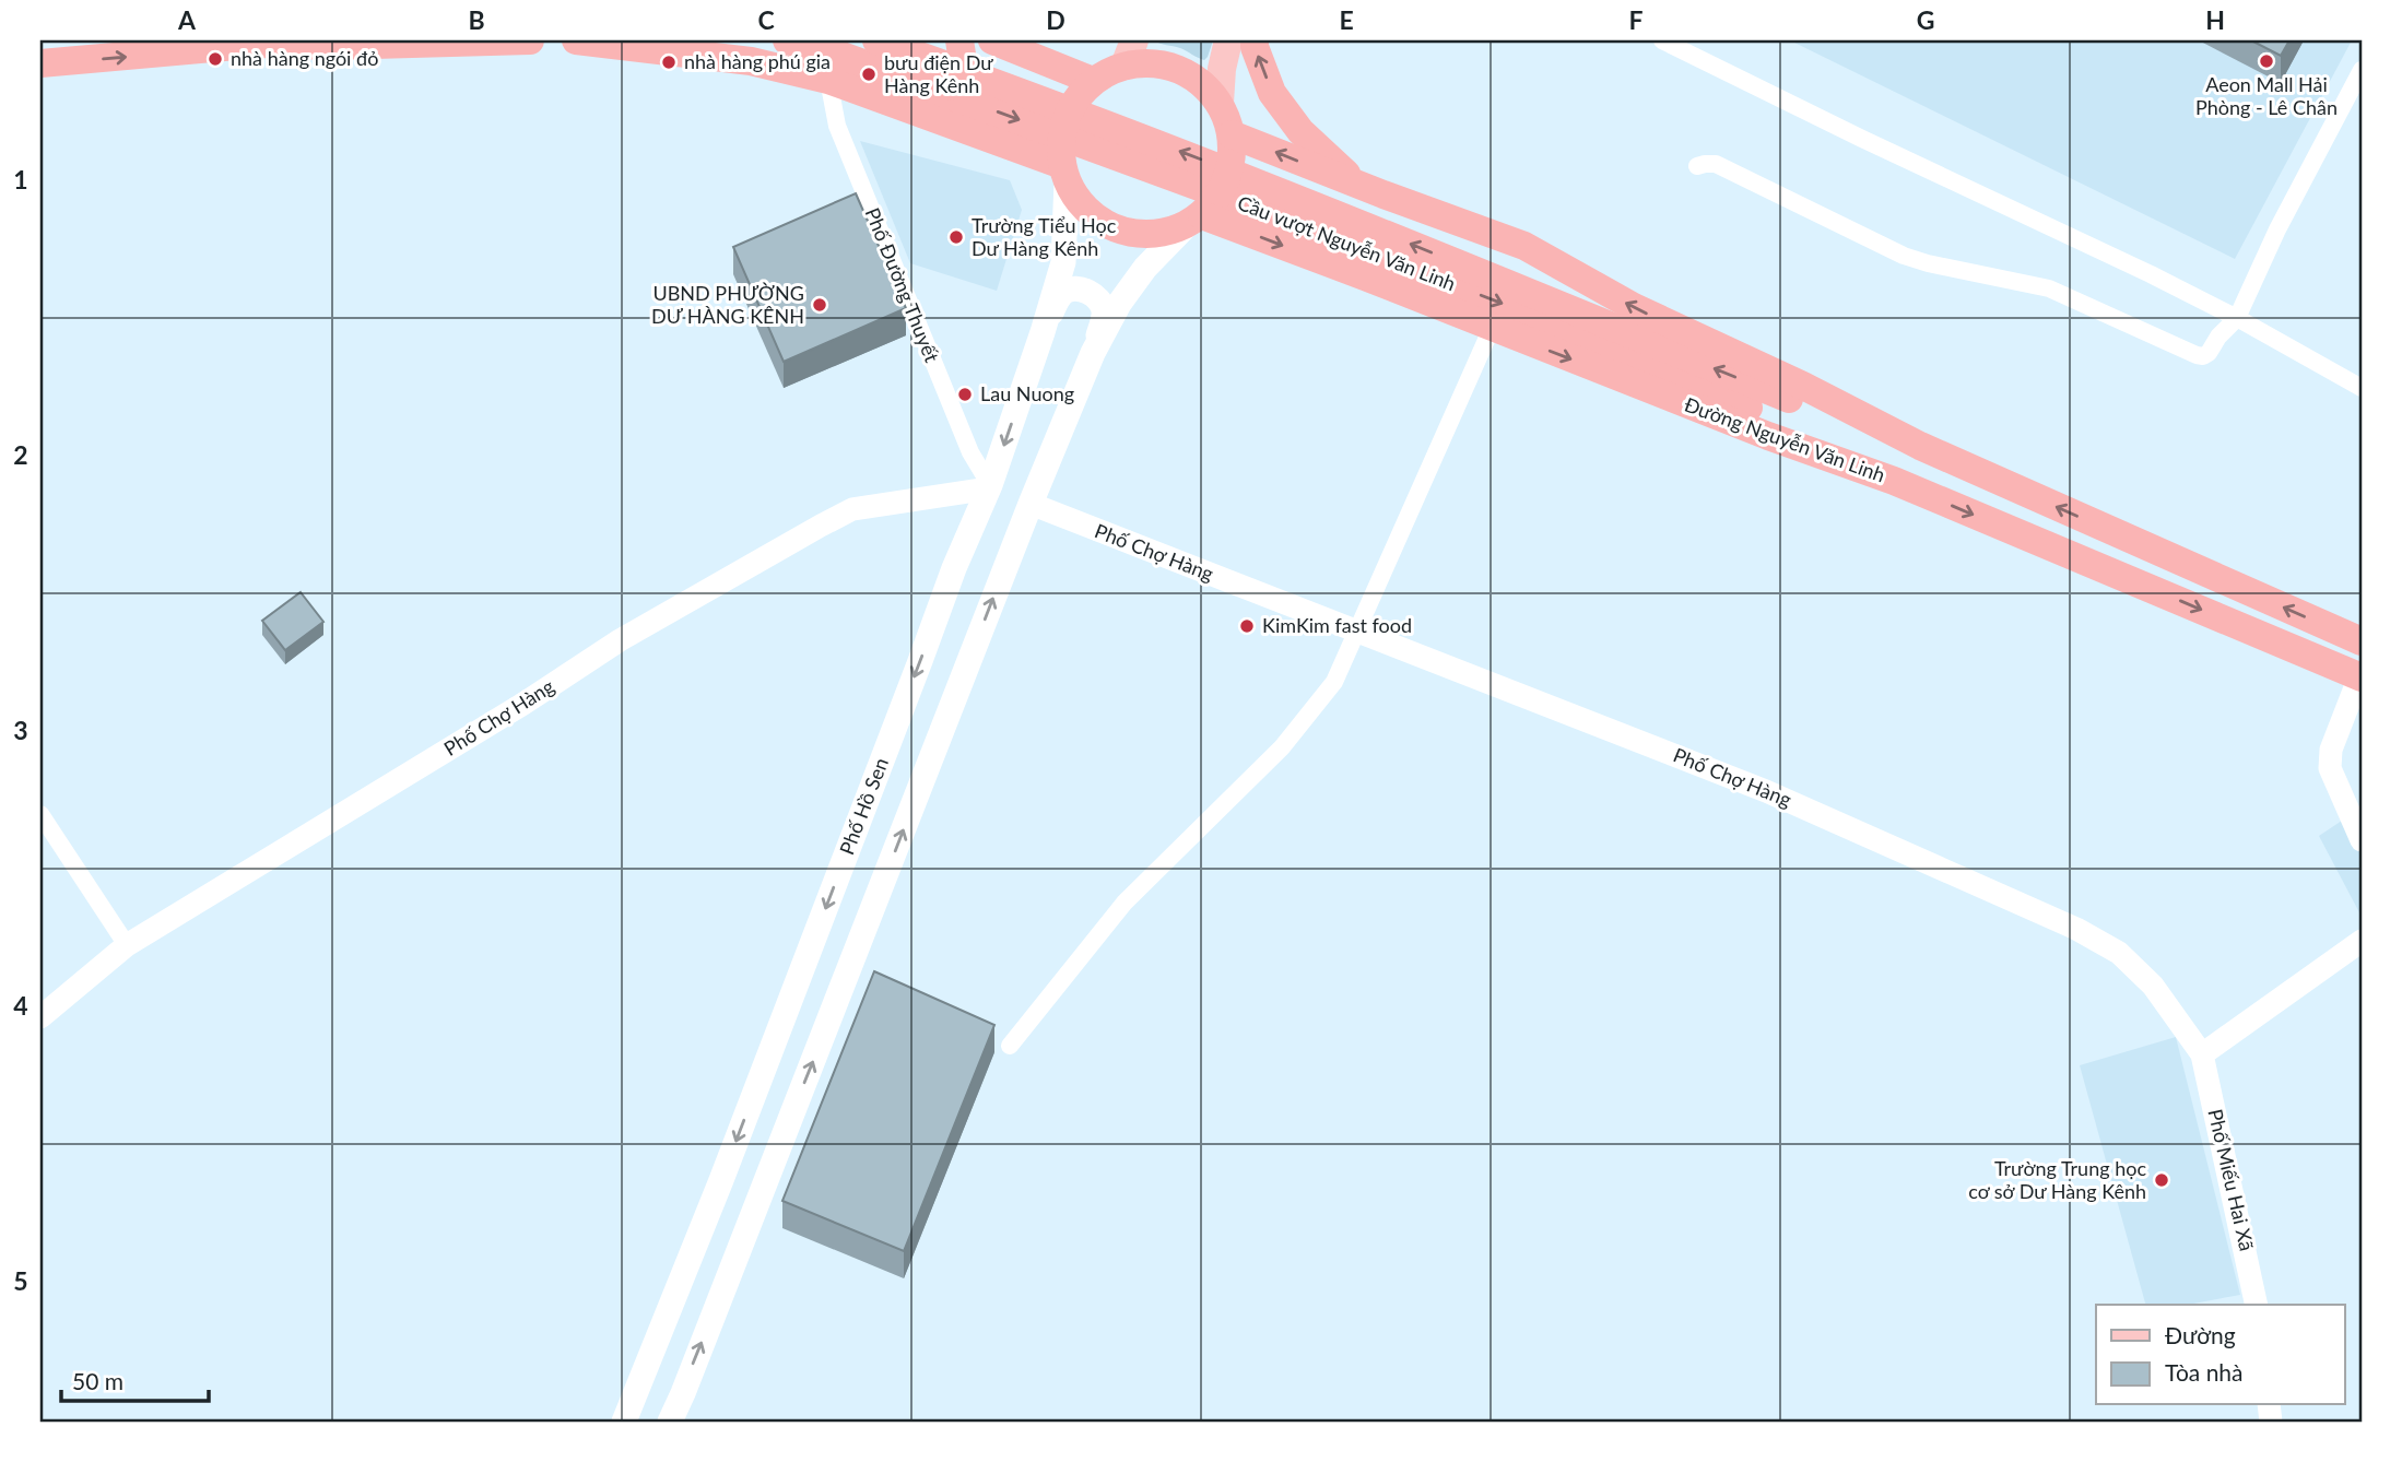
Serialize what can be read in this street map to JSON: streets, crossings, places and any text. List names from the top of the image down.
{
  "streets": {
    "highway": ["Cầu vượt Nguyễn Văn Linh", "Đường Nguyễn Văn Linh"],
    "main road": ["Phố Hồ Sen"],
    "street": ["Phố Đường Thuyết", "Phố Chợ Hàng", "Phố Miếu Hai Xã"]
  },
  "crossings": [
    ["Cầu vượt Nguyễn Văn Linh", "Đường Nguyễn Văn Linh"],
    ["Phố Đường Thuyết", "Phố Chợ Hàng"],
    ["Phố Đường Thuyết", "Phố Hồ Sen"],
    ["Đường Nguyễn Văn Linh", "Phố Hồ Sen"],
    ["Phố Chợ Hàng", "Phố Hồ Sen"],
    ["Phố Chợ Hàng", "Phố Miếu Hai Xã"]
  ],
  "places": [
    "nhà hàng ngói đỏ",
    "Aeon Mall Hải Phòng - Lê Chân",
    "nhà hàng phú gia",
    "bưu điện Dư Hàng Kênh",
    "Trường Tiểu Học Dư Hàng Kênh",
    "UBND PHƯỜNG DƯ HÀNG KÊNH",
    "Lau Nuong",
    "KimKim fast food",
    "Trường Trung học cơ sở Dư Hàng Kênh"
  ],
  "legend": ["Đường", "Tòa nhà"],
  "scale_bar": "50 m",
  "grid": {
    "columns": [
      "A",
      "B",
      "C",
      "D",
      "E",
      "F",
      "G",
      "H"
    ],
    "rows": [
      "1",
      "2",
      "3",
      "4",
      "5"
    ]
  }
}
